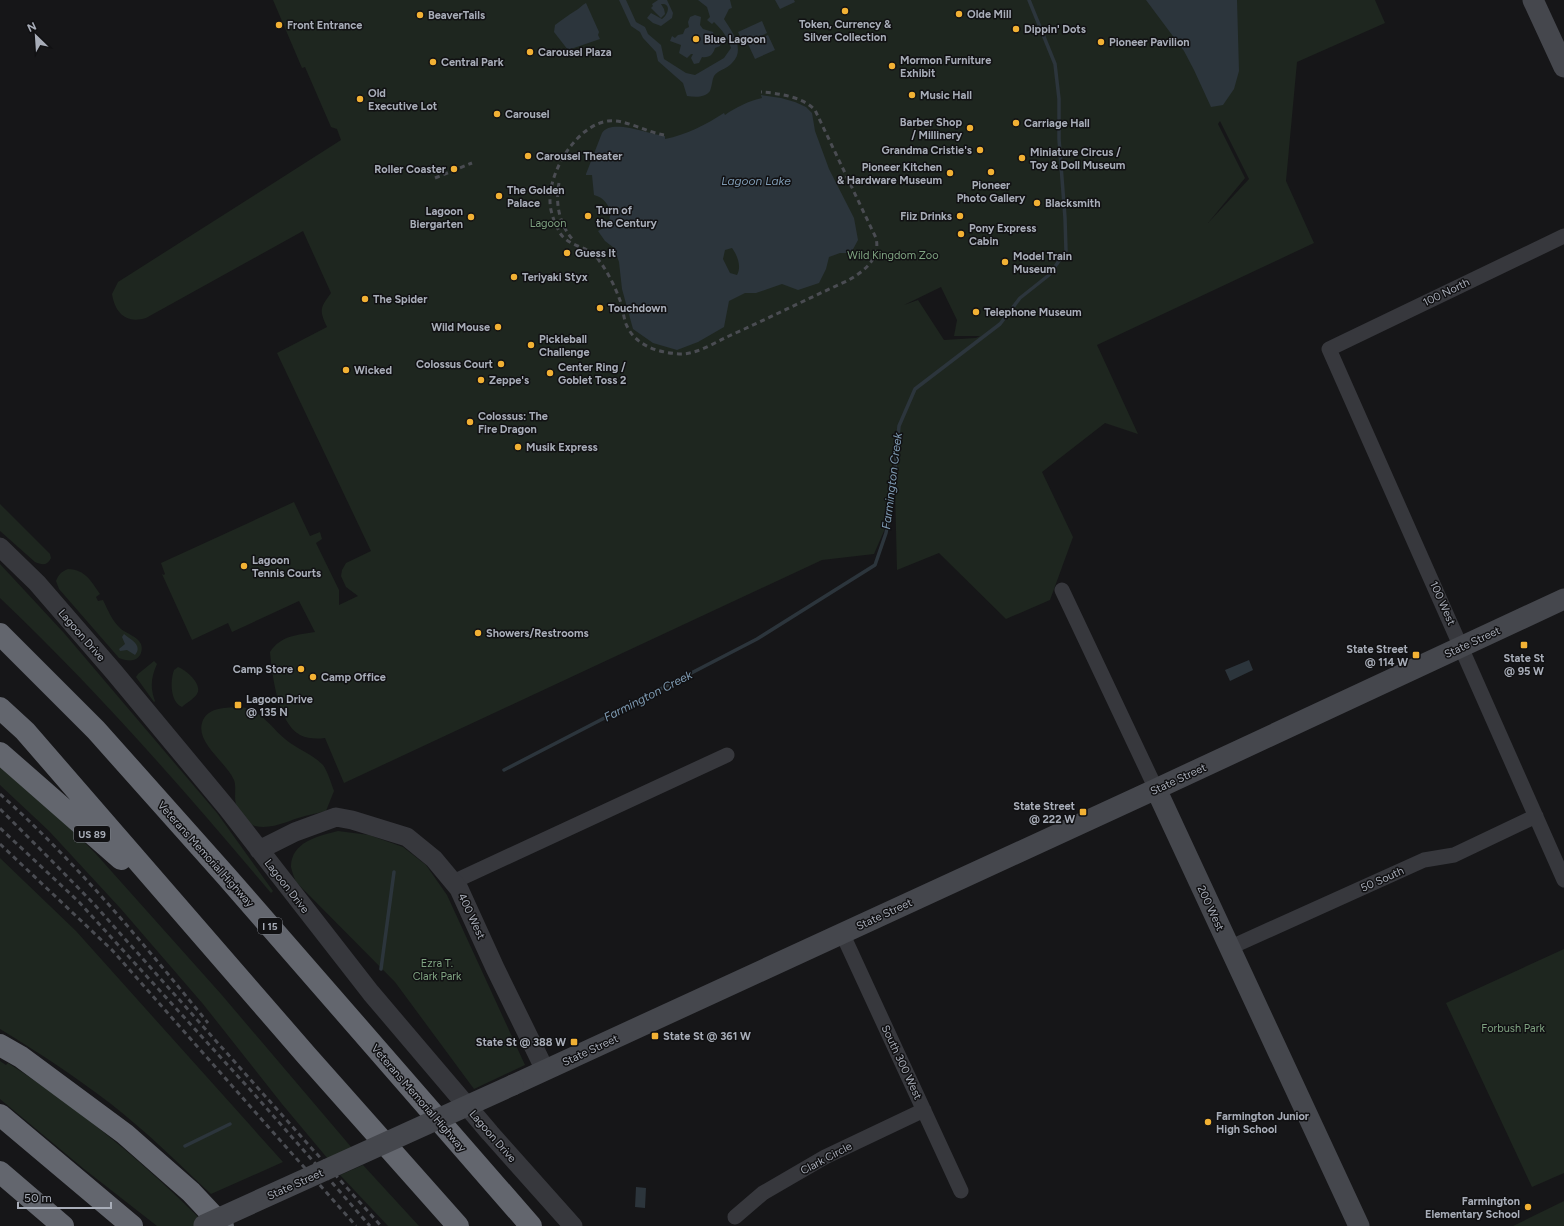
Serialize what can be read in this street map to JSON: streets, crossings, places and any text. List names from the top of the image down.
{
  "streets": {
    "highway": ["US 89", "Veterans Memorial Highway", "I 15"],
    "main road": ["State Street", "200 West"],
    "street": [
      "100 North",
      "100 West",
      "Lagoon Drive",
      "50 South",
      "400 West",
      "South 300 West",
      "Clark Circle"
    ]
  },
  "crossings": [
    ["100 North", "100 West"],
    ["100 West", "State Street"],
    ["100 West", "50 South"],
    ["Lagoon Drive", "400 West"],
    ["State Street", "200 West"],
    ["State Street", "400 West"],
    ["State Street", "South 300 West"],
    ["50 South", "200 West"],
    ["South 300 West", "Clark Circle"]
  ],
  "water": ["Lagoon Lake", "Farmington Creek"],
  "parks": [
    "Lagoon",
    "Wild Kingdom Zoo",
    "Ezra T. Clark Park",
    "Forbush Park"
  ],
  "places": {
    "other": [
      "Token, Currency & Silver Collection",
      "Olde Mill",
      "BeaverTails",
      "Front Entrance",
      "Dippin' Dots",
      "Blue Lagoon",
      "Pioneer Pavilion",
      "Carousel Plaza",
      "Central Park",
      "Mormon Furniture Exhibit",
      "Music Hall",
      "Old Executive Lot",
      "Carousel",
      "Carriage Hall",
      "Barber Shop / Millinery",
      "Grandma Cristie's",
      "Carousel Theater",
      "Miniature Circus / Toy & Doll Museum",
      "Roller Coaster",
      "Pioneer Photo Gallery",
      "Pioneer Kitchen & Hardware Museum",
      "The Golden Palace",
      "Blacksmith",
      "Turn of the Century",
      "Fiiz Drinks",
      "Lagoon Biergarten",
      "Pony Express Cabin",
      "Guess It",
      "Model Train Museum",
      "Teriyaki Styx",
      "The Spider",
      "Touchdown",
      "Telephone Museum",
      "Wild Mouse",
      "Pickleball Challenge",
      "Colossus Court",
      "Wicked",
      "Center Ring / Goblet Toss 2",
      "Zeppe's",
      "Colossus: The Fire Dragon",
      "Musik Express",
      "Lagoon Tennis Courts",
      "Showers/Restrooms",
      "Camp Store",
      "Camp Office",
      "Farmington Junior High School",
      "Farmington Elementary School"
    ],
    "transit": [
      "State St @ 95 W",
      "State Street @ 114 W",
      "Lagoon Drive @ 135 N",
      "State Street @ 222 W",
      "State St @ 361 W",
      "State St @ 388 W"
    ]
  },
  "scale_bar": "50 m",
  "north": "top left"
}
